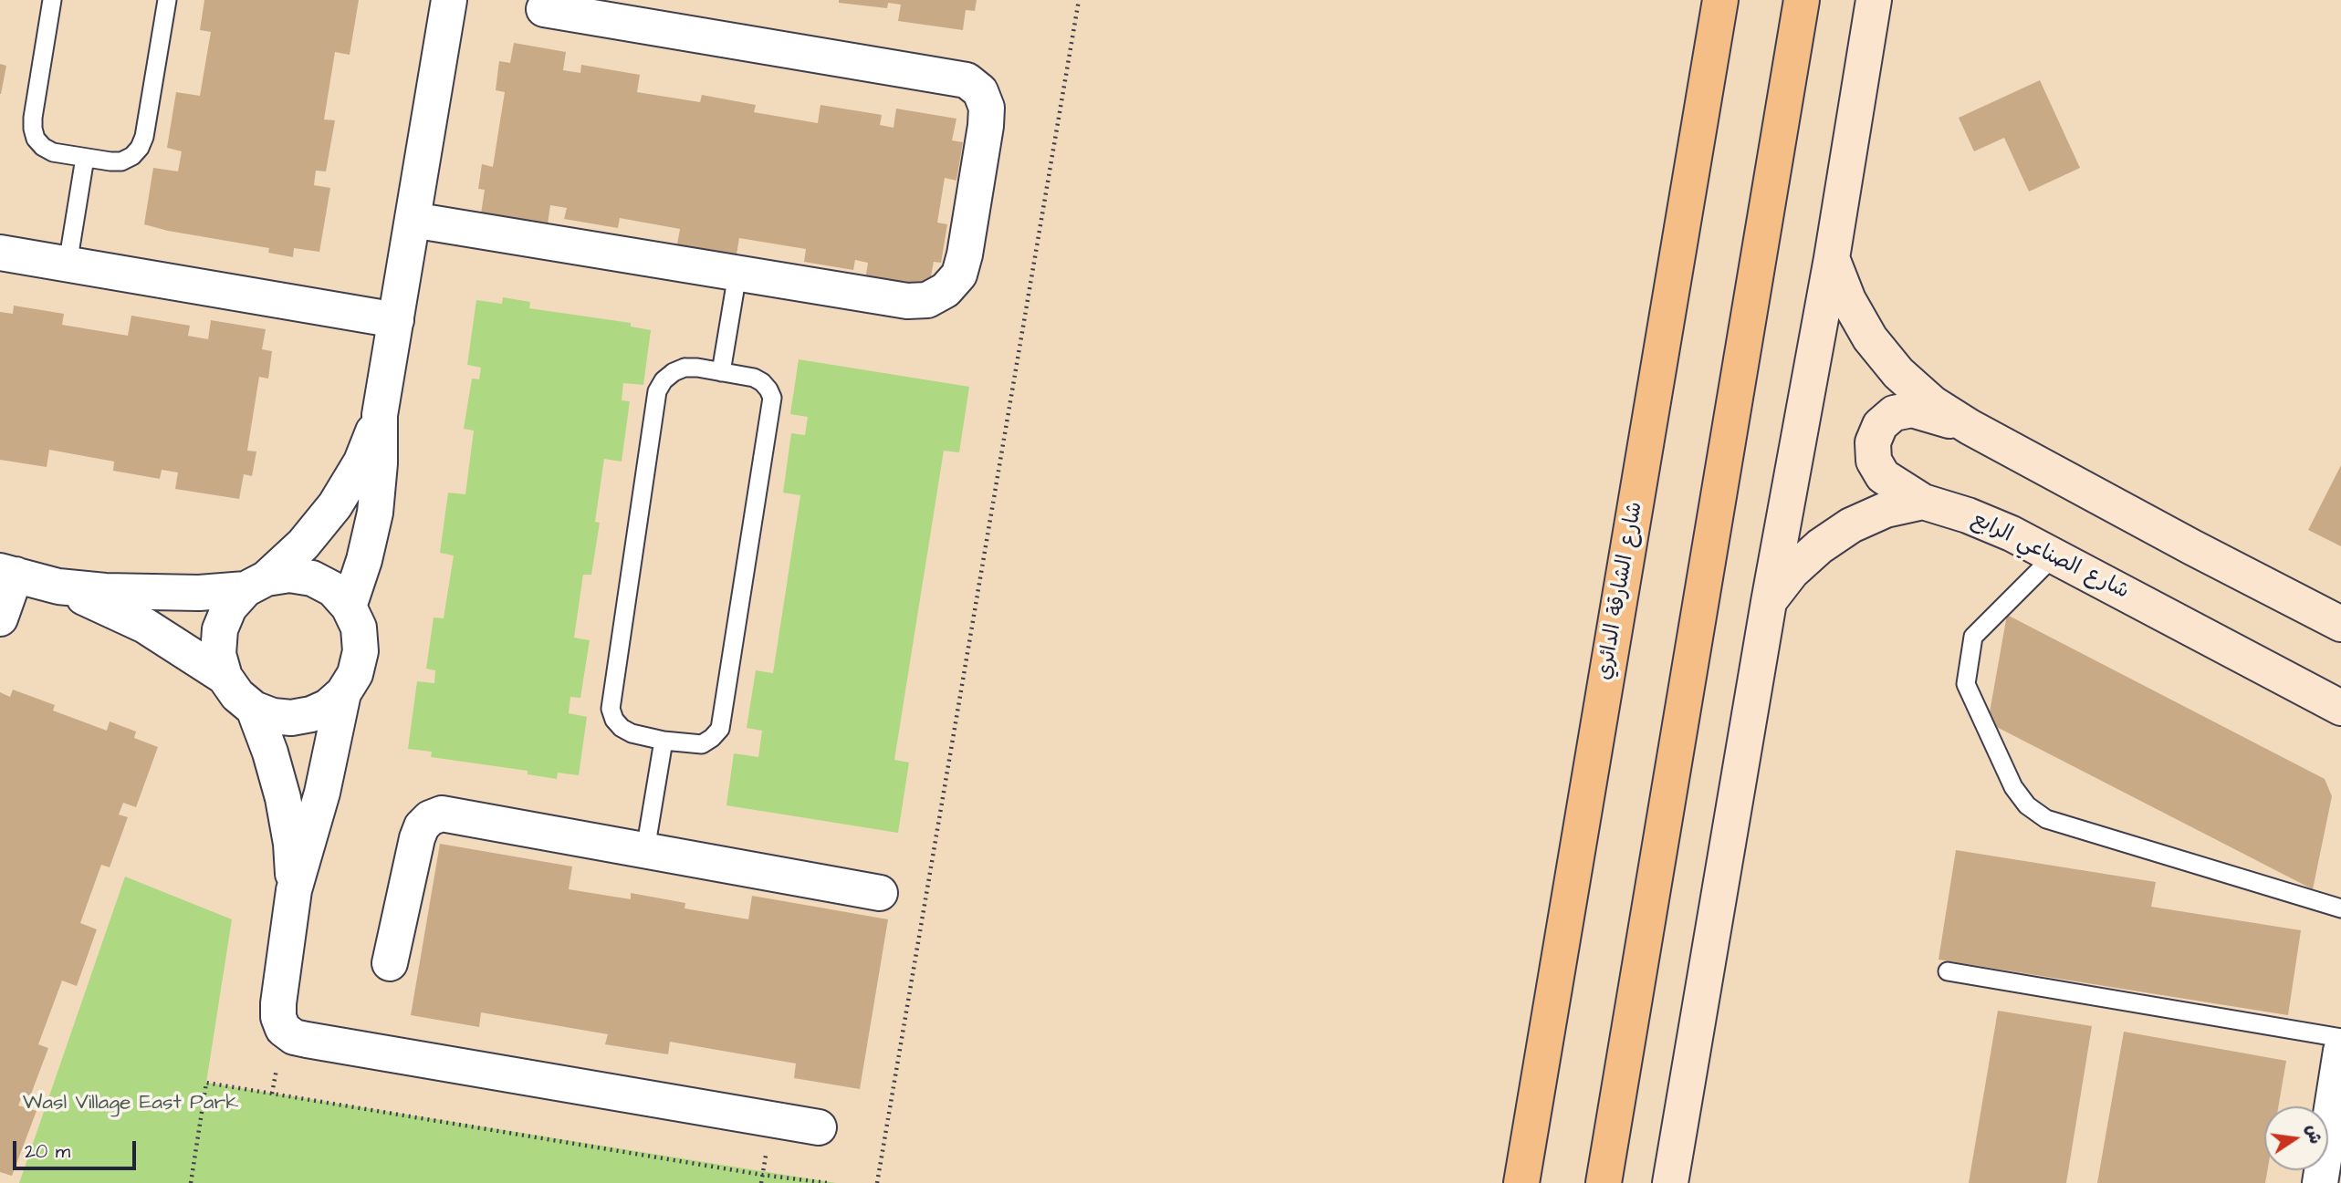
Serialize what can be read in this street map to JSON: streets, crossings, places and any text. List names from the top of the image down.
{
  "streets": {
    "highway": ["شارع الشارقة الدائري"],
    "main road": ["شارع الصناعي الرابع"]
  },
  "parks": ["Wasl Village East Park"],
  "scale_bar": "20 m",
  "north": "right"
}
